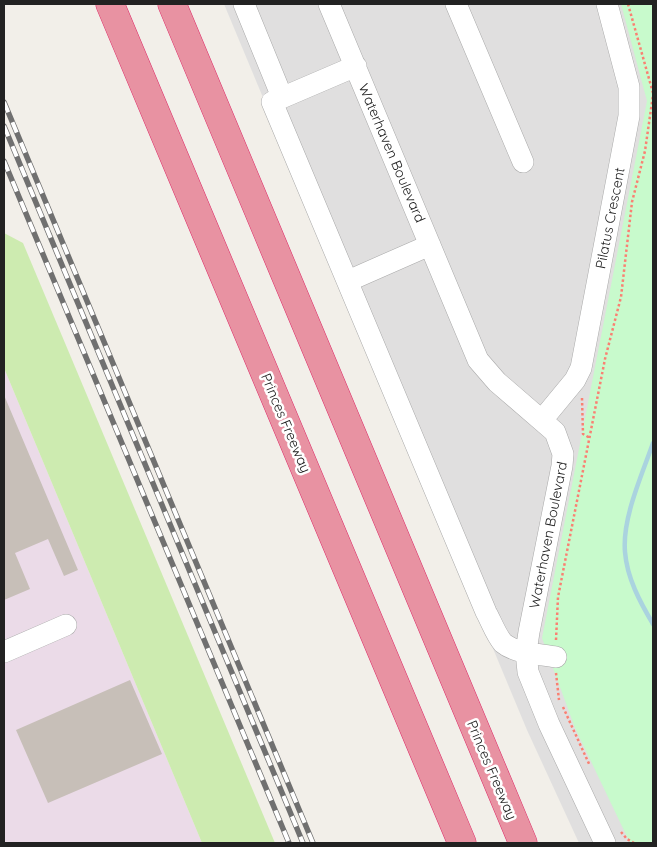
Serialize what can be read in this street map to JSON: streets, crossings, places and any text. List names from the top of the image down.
{
  "streets": {
    "highway": ["Princes Freeway"],
    "street": ["Waterhaven Boulevard", "Pilatus Crescent"]
  },
  "crossings": [
    ["Waterhaven Boulevard", "Pilatus Crescent"]
  ]
}
